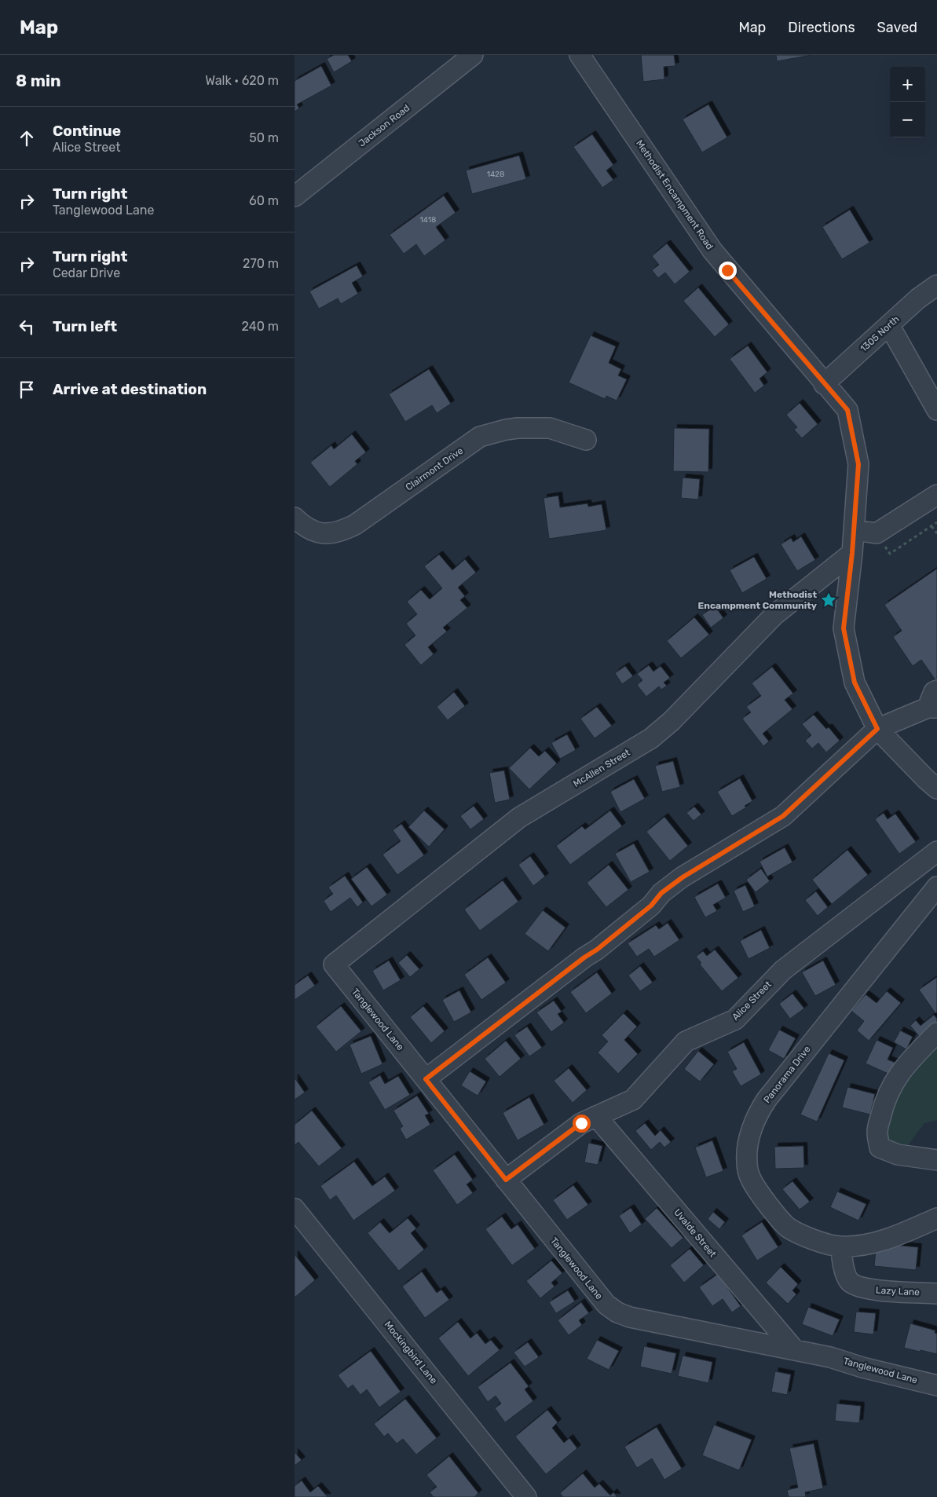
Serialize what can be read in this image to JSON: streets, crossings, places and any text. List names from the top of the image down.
{
  "streets": {
    "street": [
      "Jackson Road",
      "Methodist Encampment Road",
      "1305 North",
      "Clairmont Drive",
      "McAllen Street",
      "Alice Street",
      "Tanglewood Lane",
      "Panorama Drive",
      "Uvalde Street",
      "Lazy Lane",
      "Mockingbird Lane"
    ]
  },
  "crossings": [
    ["Methodist Encampment Road", "1305 North"],
    ["Methodist Encampment Road", "McAllen Street"],
    ["McAllen Street", "Tanglewood Lane"],
    ["Alice Street", "Tanglewood Lane"],
    ["Alice Street", "Uvalde Street"],
    ["Tanglewood Lane", "Uvalde Street"],
    ["Panorama Drive", "Lazy Lane"]
  ],
  "places": {
    "place": ["Methodist Encampment Community"]
  },
  "house_numbers": ["1428", "1418"],
  "page": {
    "header": "Map",
    "nav": ["Map", "Directions", "Saved"],
    "heading": ["8 min", "Walk · 620 m"],
    "map_buttons": ["+", "−"],
    "list": [
      ["Continue", "Alice Street", "50 m"],
      ["Turn right", "Tanglewood Lane", "60 m"],
      ["Turn right", "Cedar Drive", "270 m"],
      ["Turn left", "240 m"],
      "Arrive at destination"
    ]
  }
}
